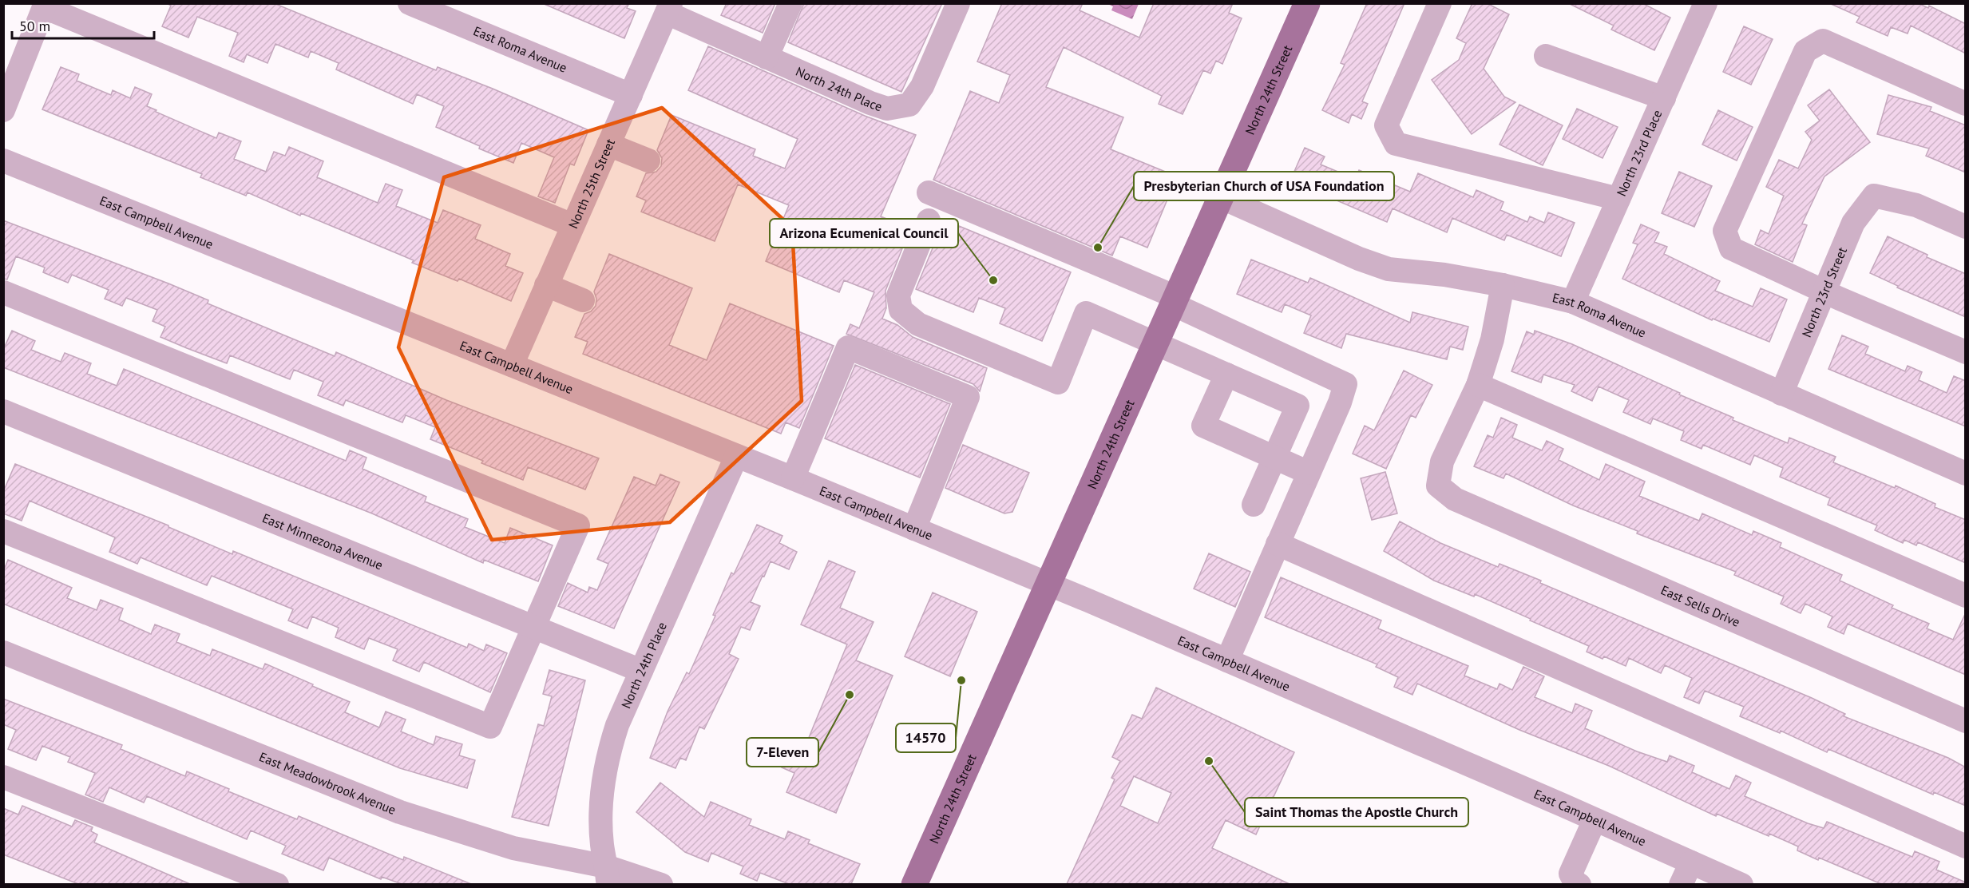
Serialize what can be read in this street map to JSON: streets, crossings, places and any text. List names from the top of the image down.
{
  "streets": {
    "main road": ["North 24th Street"],
    "street": [
      "East Roma Avenue",
      "North 24th Place",
      "North 23rd Place",
      "North 25th Street",
      "East Campbell Avenue",
      "North 23rd Street",
      "East Minnezona Avenue",
      "East Sells Drive",
      "East Meadowbrook Avenue"
    ]
  },
  "crossings": [
    ["East Roma Avenue", "North 24th Street"],
    ["East Roma Avenue", "North 23rd Place"],
    ["East Roma Avenue", "North 25th Street"],
    ["East Roma Avenue", "North 23rd Street"],
    ["North 24th Place", "North 25th Street"],
    ["North 24th Place", "East Campbell Avenue"],
    ["North 24th Place", "East Minnezona Avenue"],
    ["North 24th Place", "East Meadowbrook Avenue"],
    ["North 24th Street", "East Campbell Avenue"],
    ["North 25th Street", "East Campbell Avenue"]
  ],
  "places": [
    "Presbyterian Church of USA Foundation",
    "Arizona Ecumenical Council",
    "14570",
    "7-Eleven",
    "Saint Thomas the Apostle Church"
  ],
  "scale_bar": "50 m"
}
